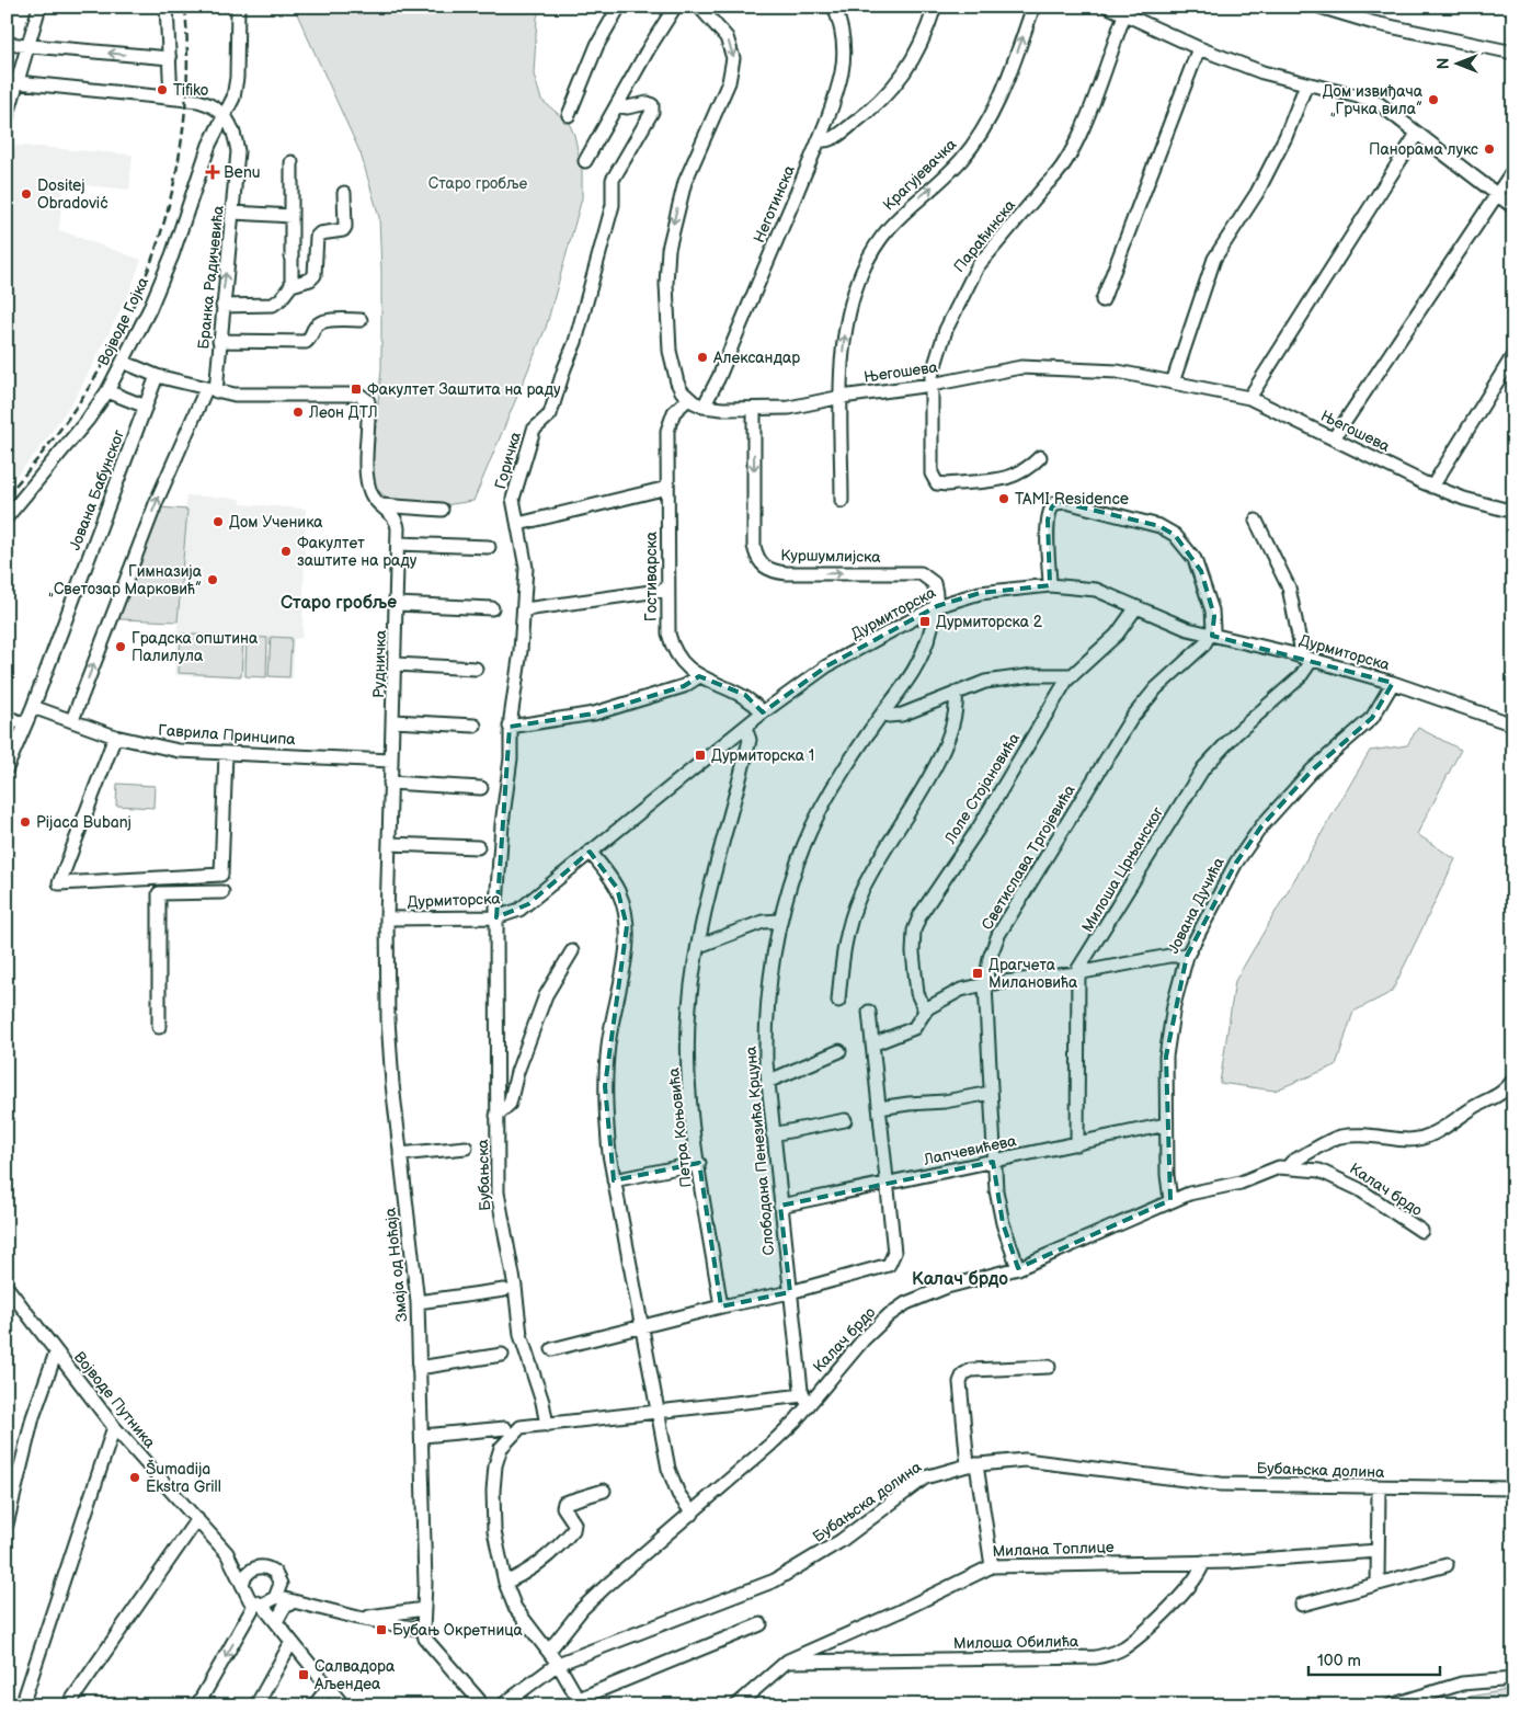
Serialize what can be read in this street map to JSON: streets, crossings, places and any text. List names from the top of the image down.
{
  "streets": {
    "street": [
      "Крагујевачка",
      "Неготинска",
      "Параћинска",
      "Бранка Радичевића",
      "Војводе Гојка",
      "Његошева",
      "Горичка",
      "Јована Бабунског",
      "Куршумлијска",
      "Гостиварска",
      "Дурмиторска",
      "Рудничка",
      "Гаврила Принципа",
      "Лоле Стојановића",
      "Светислава Тргојевића",
      "Милоша Црњанског",
      "Јована Дучића",
      "Петра Коњовића",
      "Лапчевићева",
      "Слободана Пенезића Крцуна",
      "Бубањска",
      "Калач брдо",
      "Змаја од Ноћаја",
      "Војводе Путника",
      "Бубањска долина",
      "Милана Топлице",
      "Милоша Обилића"
    ]
  },
  "crossings": [
    ["Крагујевачка", "Његошева"],
    ["Неготинска", "Његошева"],
    ["Параћинска", "Његошева"],
    ["Бранка Радичевића", "Војводе Гојка"],
    ["Бранка Радичевића", "Рудничка"],
    ["Бранка Радичевића", "Гаврила Принципа"],
    ["Његошева", "Куршумлијска"],
    ["Његошева", "Гостиварска"],
    ["Горичка", "Дурмиторска"],
    ["Горичка", "Бубањска"],
    ["Јована Бабунског", "Гаврила Принципа"],
    ["Куршумлијска", "Дурмиторска"],
    ["Куршумлијска", "Слободана Пенезића Крцуна"],
    ["Гостиварска", "Дурмиторска"],
    ["Дурмиторска", "Рудничка"],
    ["Дурмиторска", "Лоле Стојановића"],
    ["Дурмиторска", "Светислава Тргојевића"],
    ["Дурмиторска", "Милоша Црњанског"],
    ["Дурмиторска", "Јована Дучића"],
    ["Дурмиторска", "Петра Коњовића"],
    ["Дурмиторска", "Слободана Пенезића Крцуна"],
    ["Дурмиторска", "Бубањска"],
    ["Дурмиторска", "Змаја од Ноћаја"],
    ["Рудничка", "Гаврила Принципа"],
    ["Рудничка", "Змаја од Ноћаја"],
    ["Светислава Тргојевића", "Лапчевићева"],
    ["Светислава Тргојевића", "Калач брдо"],
    ["Јована Дучића", "Лапчевићева"],
    ["Јована Дучића", "Калач брдо"],
    ["Лапчевићева", "Слободана Пенезића Крцуна"],
    ["Слободана Пенезића Крцуна", "Калач брдо"],
    ["Милана Топлице", "Милоша Обилића"]
  ],
  "one_way": ["Бранка Радичевића"],
  "districts": ["Старо гробље", "Калач брдо"],
  "parks": ["Старо гробље"],
  "places": {
    "other": [
      "Tifiko",
      "Дом извиђача „Грчка вила”",
      "Панорама лукс",
      "Dositej Obradović",
      "Александар",
      "Леон ДТЛ",
      "TAMI Residence",
      "Дом Ученика",
      "Факултет заштите на раду",
      "Гимназија „Светозар Марковић”",
      "Градска општина Палилула",
      "Pijaca Bubanj",
      "Šumadija Ekstra Grill"
    ],
    "health": ["Benu"],
    "transit": [
      "Факултет Заштита на раду",
      "Дурмиторска 2",
      "Дурмиторска 1",
      "Драгчета Милановића",
      "Бубањ Окретница",
      "Салвадора Аљендеа"
    ]
  },
  "scale_bar": "100 m",
  "north": "left"
}
